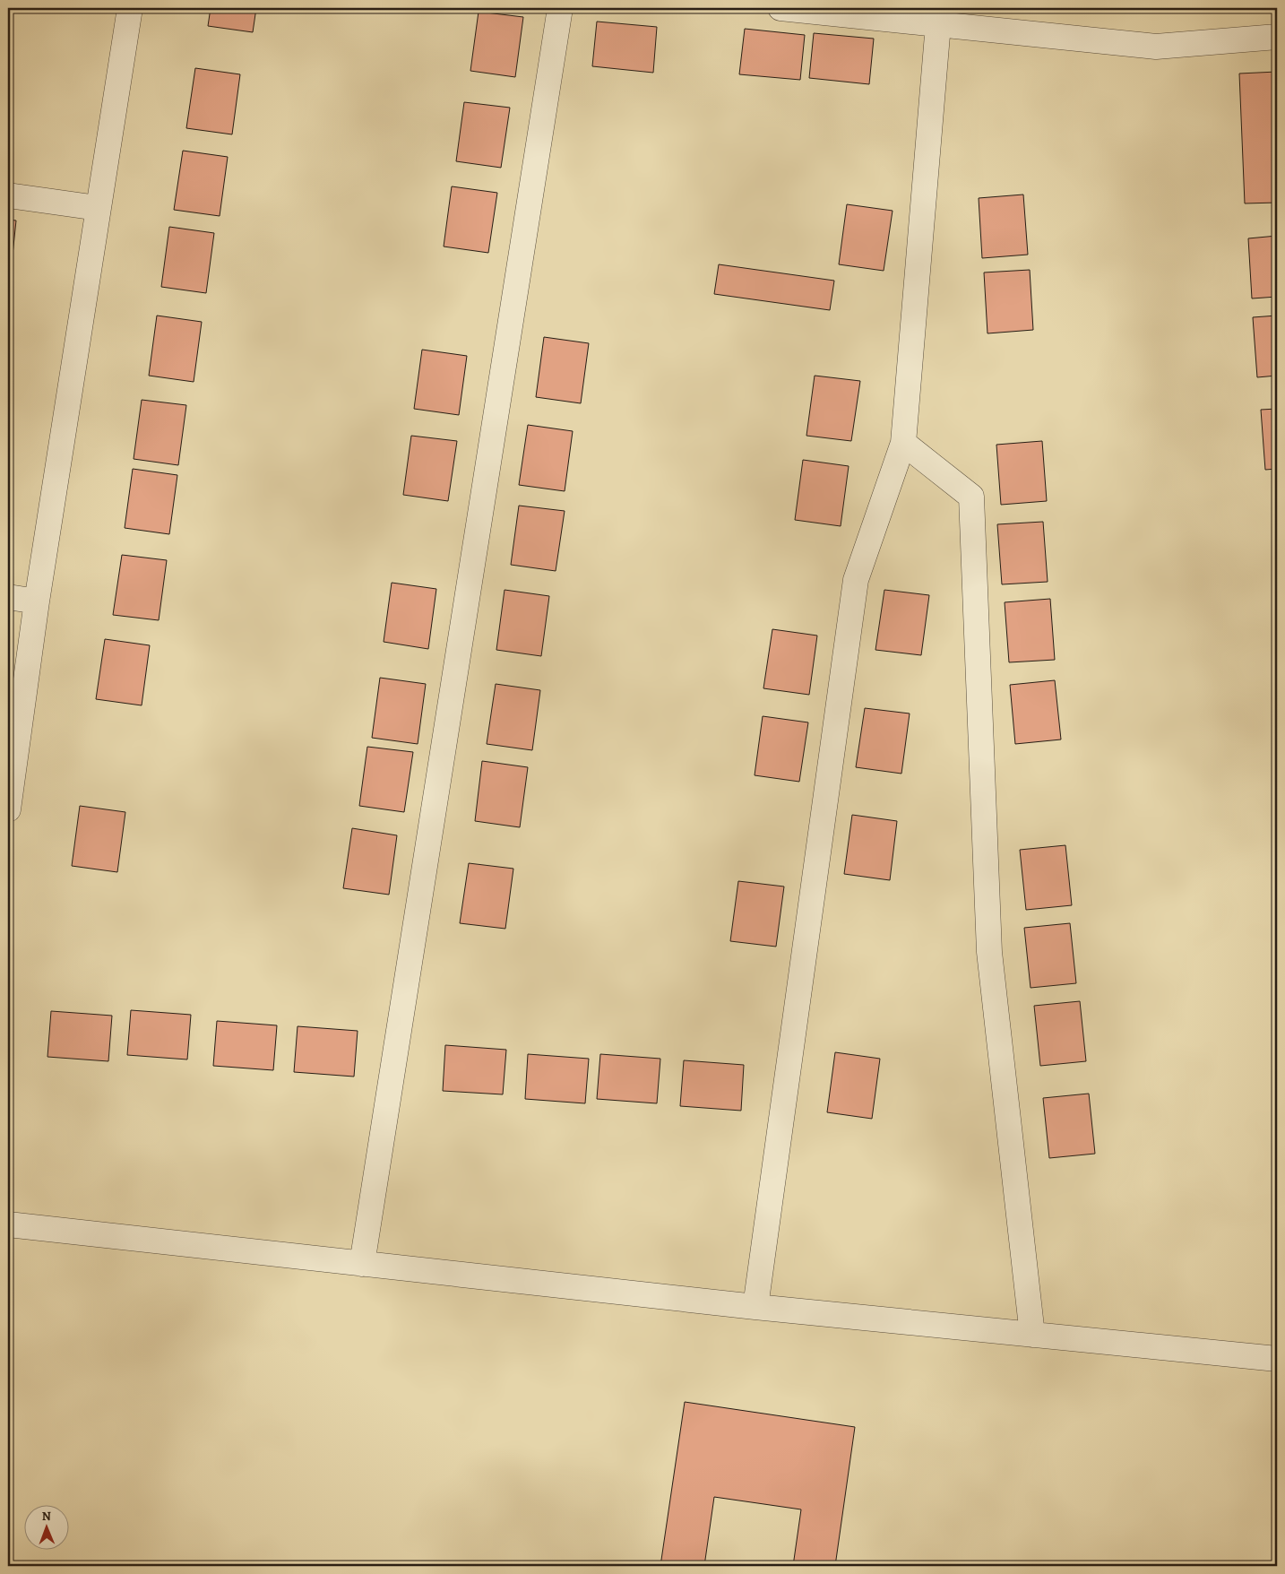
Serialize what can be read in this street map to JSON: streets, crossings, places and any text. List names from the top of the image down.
{
  "north": "top"
}
